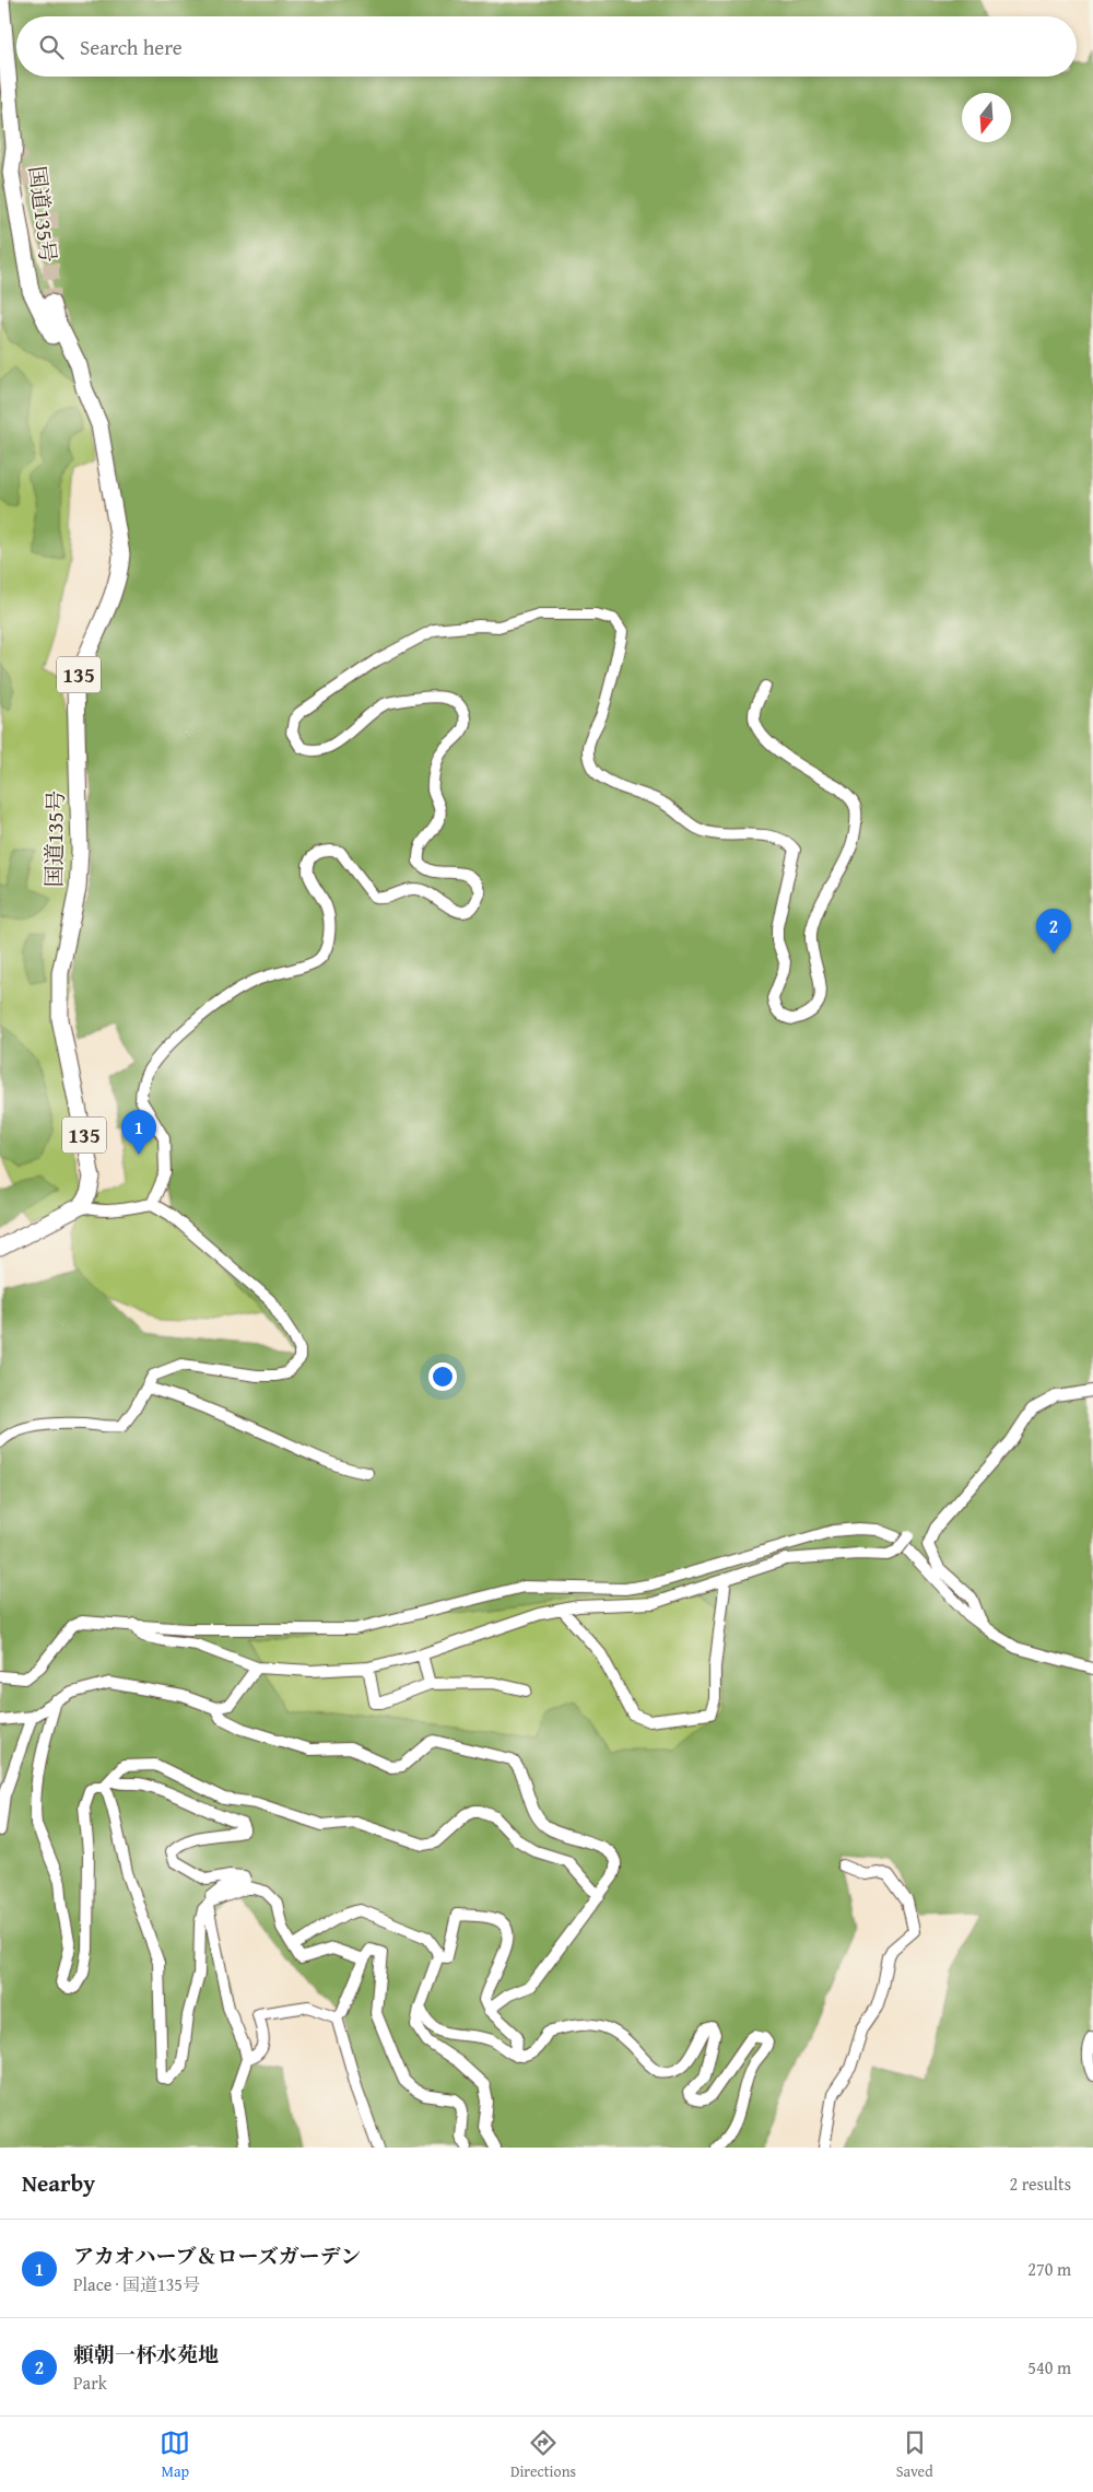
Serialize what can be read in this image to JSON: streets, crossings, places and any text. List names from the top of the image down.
{
  "streets": {
    "highway": ["国道135号", "135"]
  },
  "north": "bottom",
  "page": {
    "search": "Search here",
    "pins": ["2", "1"],
    "heading": ["Nearby", "2 results"],
    "list": [
      {
        "mark": "1",
        "name": "アカオハーブ＆ローズガーデン",
        "note": "Place · 国道135号",
        "value": "270 m"
      },
      {
        "mark": "2",
        "name": "頼朝一杯水苑地",
        "note": "Park",
        "value": "540 m"
      }
    ],
    "nav": ["Map", "Directions", "Saved"]
  }
}
